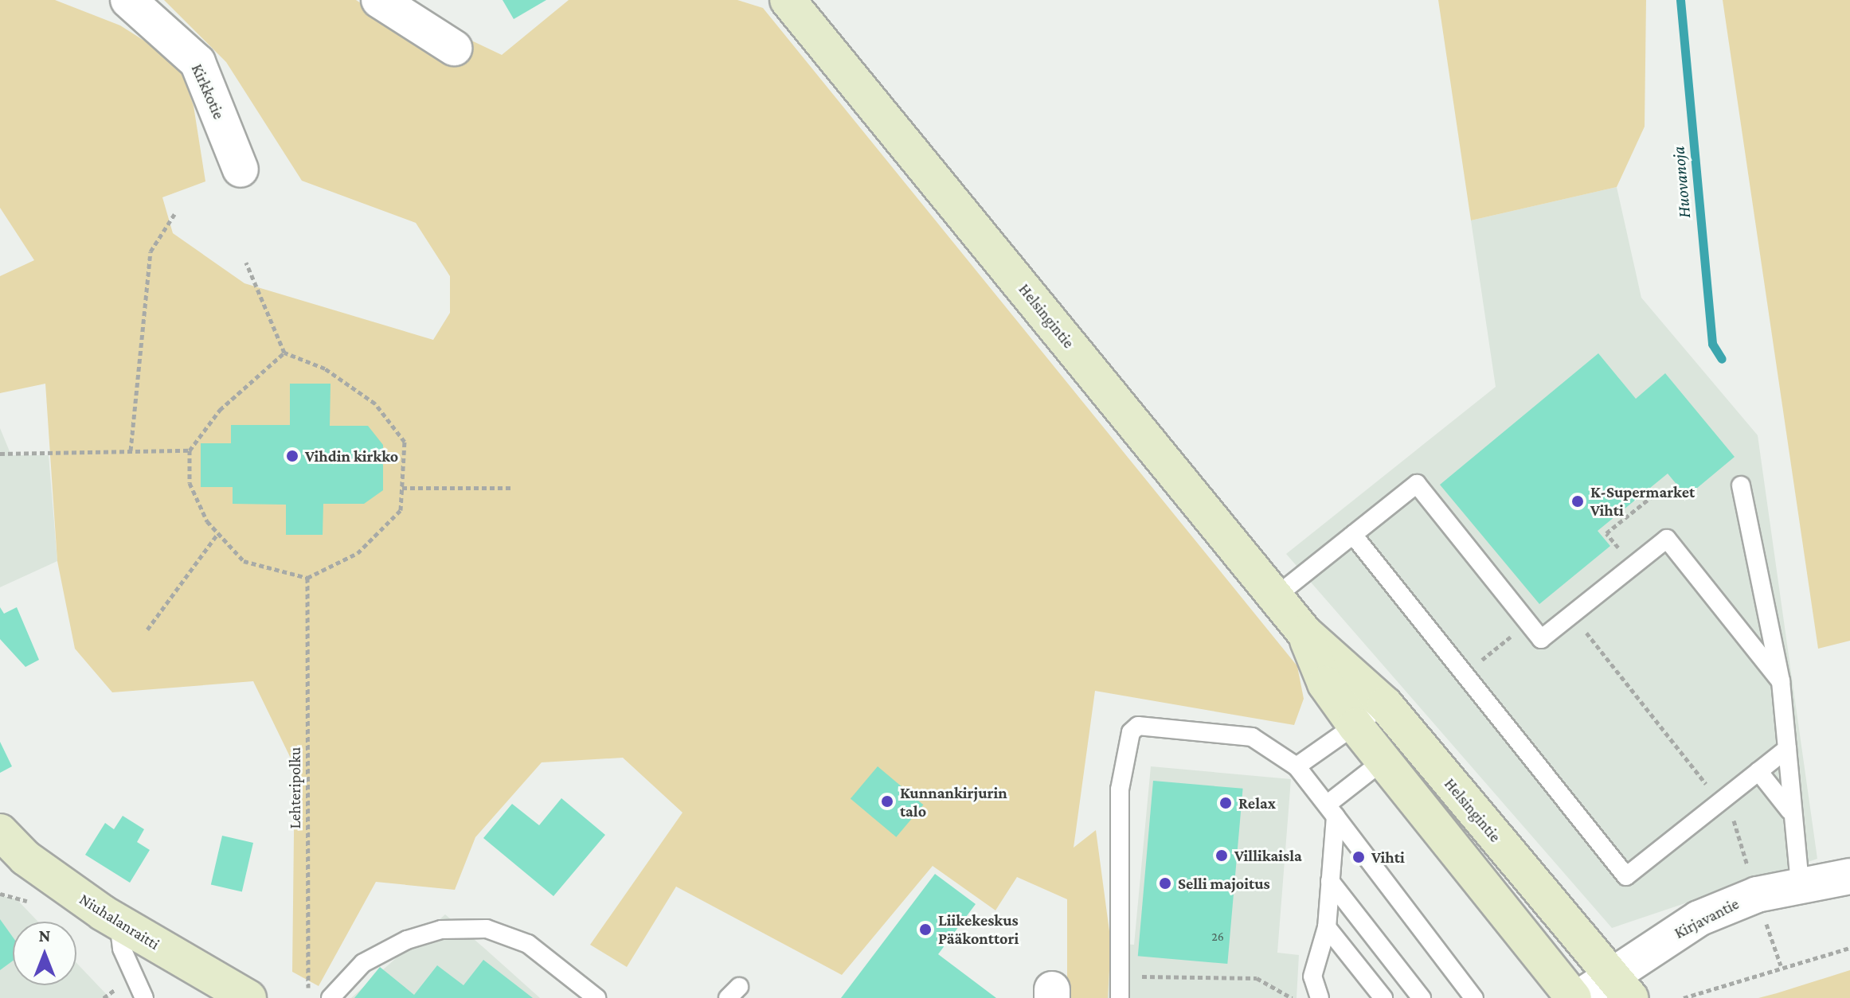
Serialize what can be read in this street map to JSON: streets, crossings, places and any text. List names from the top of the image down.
{
  "streets": {
    "street": [
      "Kirkkotie",
      "Helsingintie",
      "Kirjavantie",
      "Niuhalanraitti"
    ],
    "path": ["Lehteripolku"]
  },
  "crossings": [
    ["Helsingintie", "Kirjavantie"]
  ],
  "water": ["Huovanoja"],
  "places": [
    "Vihdin kirkko",
    "K-Supermarket Vihti",
    "Kunnankirjurin talo",
    "Relax",
    "Villikaisla",
    "Vihti",
    "Selli majoitus",
    "Liikekeskus Pääkonttori"
  ],
  "house_numbers": ["26"],
  "north": "top"
}
